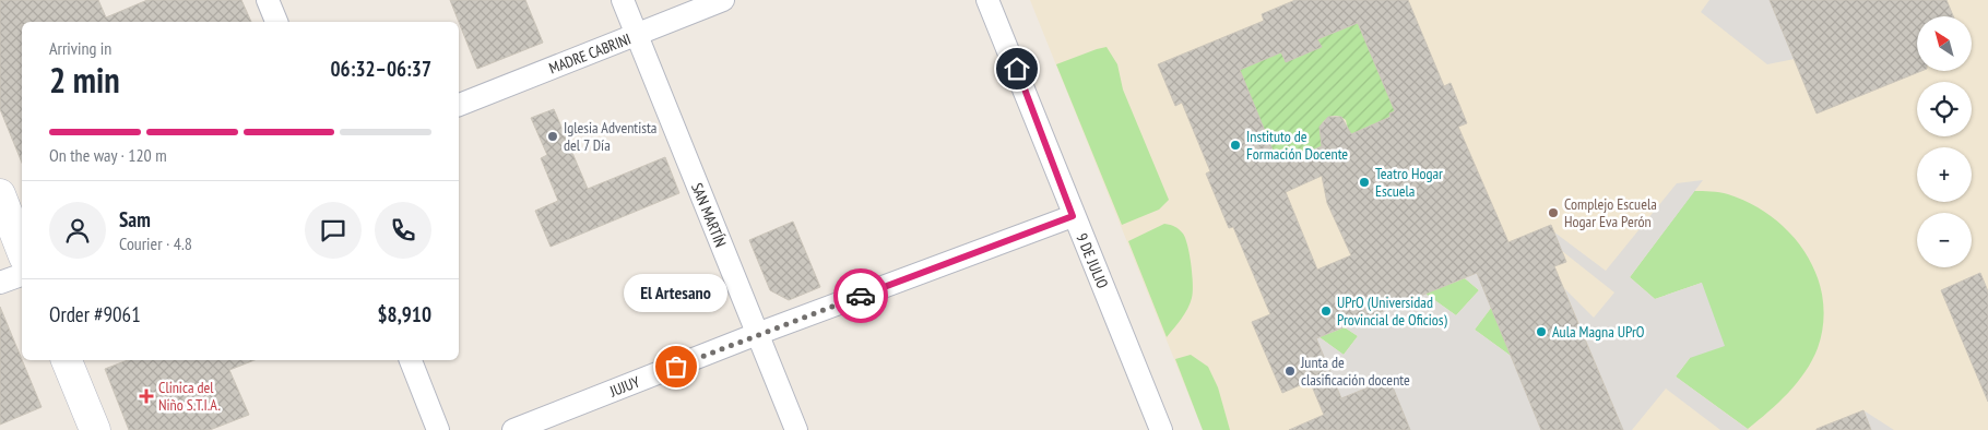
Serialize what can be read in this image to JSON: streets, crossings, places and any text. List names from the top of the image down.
{
  "streets": {
    "street": [
      "MADRE CABRINI",
      "SAN MARTÍN",
      "9 DE JULIO",
      "JUJUY"
    ]
  },
  "crossings": [
    ["MADRE CABRINI", "SAN MARTÍN"],
    ["SAN MARTÍN", "JUJUY"],
    ["9 DE JULIO", "JUJUY"]
  ],
  "places": {
    "other": [
      "Iglesia Adventista del 7 Día",
      "Instituto de Formación Docente",
      "Teatro Hogar Escuela",
      "Complejo Escuela Hogar Eva Perón",
      "UPrO (Universidad Provincial de Oficios)",
      "Aula Magna UPrO",
      "El Artesano",
      "Junta de clasificación docente"
    ],
    "health": ["Clinica del Niño S.T.I.A."]
  },
  "north": "top left",
  "page": {
    "map_buttons": ["+", "−"],
    "heading": ["2 min", "Arriving in", "06:32–06:37"],
    "panel": [
      "Sam",
      "Courier · 4.8",
      "Order #9061",
      "$8,910"
    ],
    "bar": "On the way · 120 m",
    "bubble": "El Artesano"
  }
}
